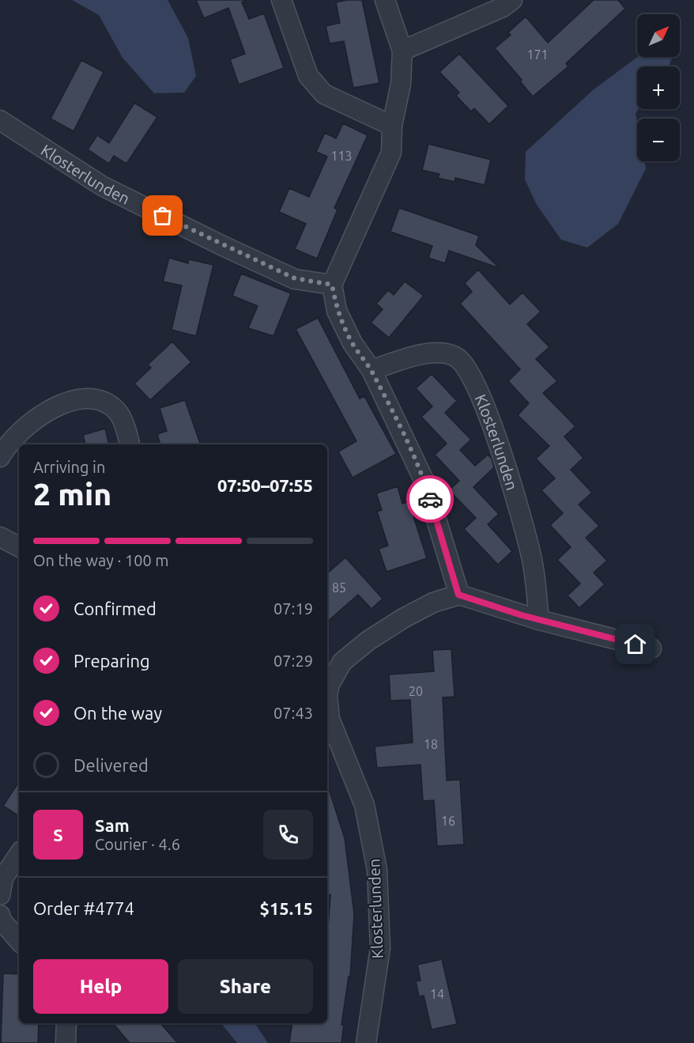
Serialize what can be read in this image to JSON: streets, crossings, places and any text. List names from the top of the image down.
{
  "streets": {
    "street": ["Klosterlunden"]
  },
  "house_numbers": [
    "171",
    "113",
    "85",
    "20",
    "18",
    "16",
    "14"
  ],
  "north": "top right",
  "page": {
    "map_buttons": ["+", "−"],
    "heading": ["2 min", "Arriving in", "07:50–07:55"],
    "panel": [
      "Sam",
      "Courier · 4.6",
      "Order #4774",
      "$15.15"
    ],
    "bar": "On the way · 100 m",
    "list": [
      ["Confirmed", "07:19"],
      ["Preparing", "07:29"],
      ["On the way", "07:43"],
      "Delivered"
    ],
    "round": "S",
    "buttons": ["Help", "Share"]
  }
}
